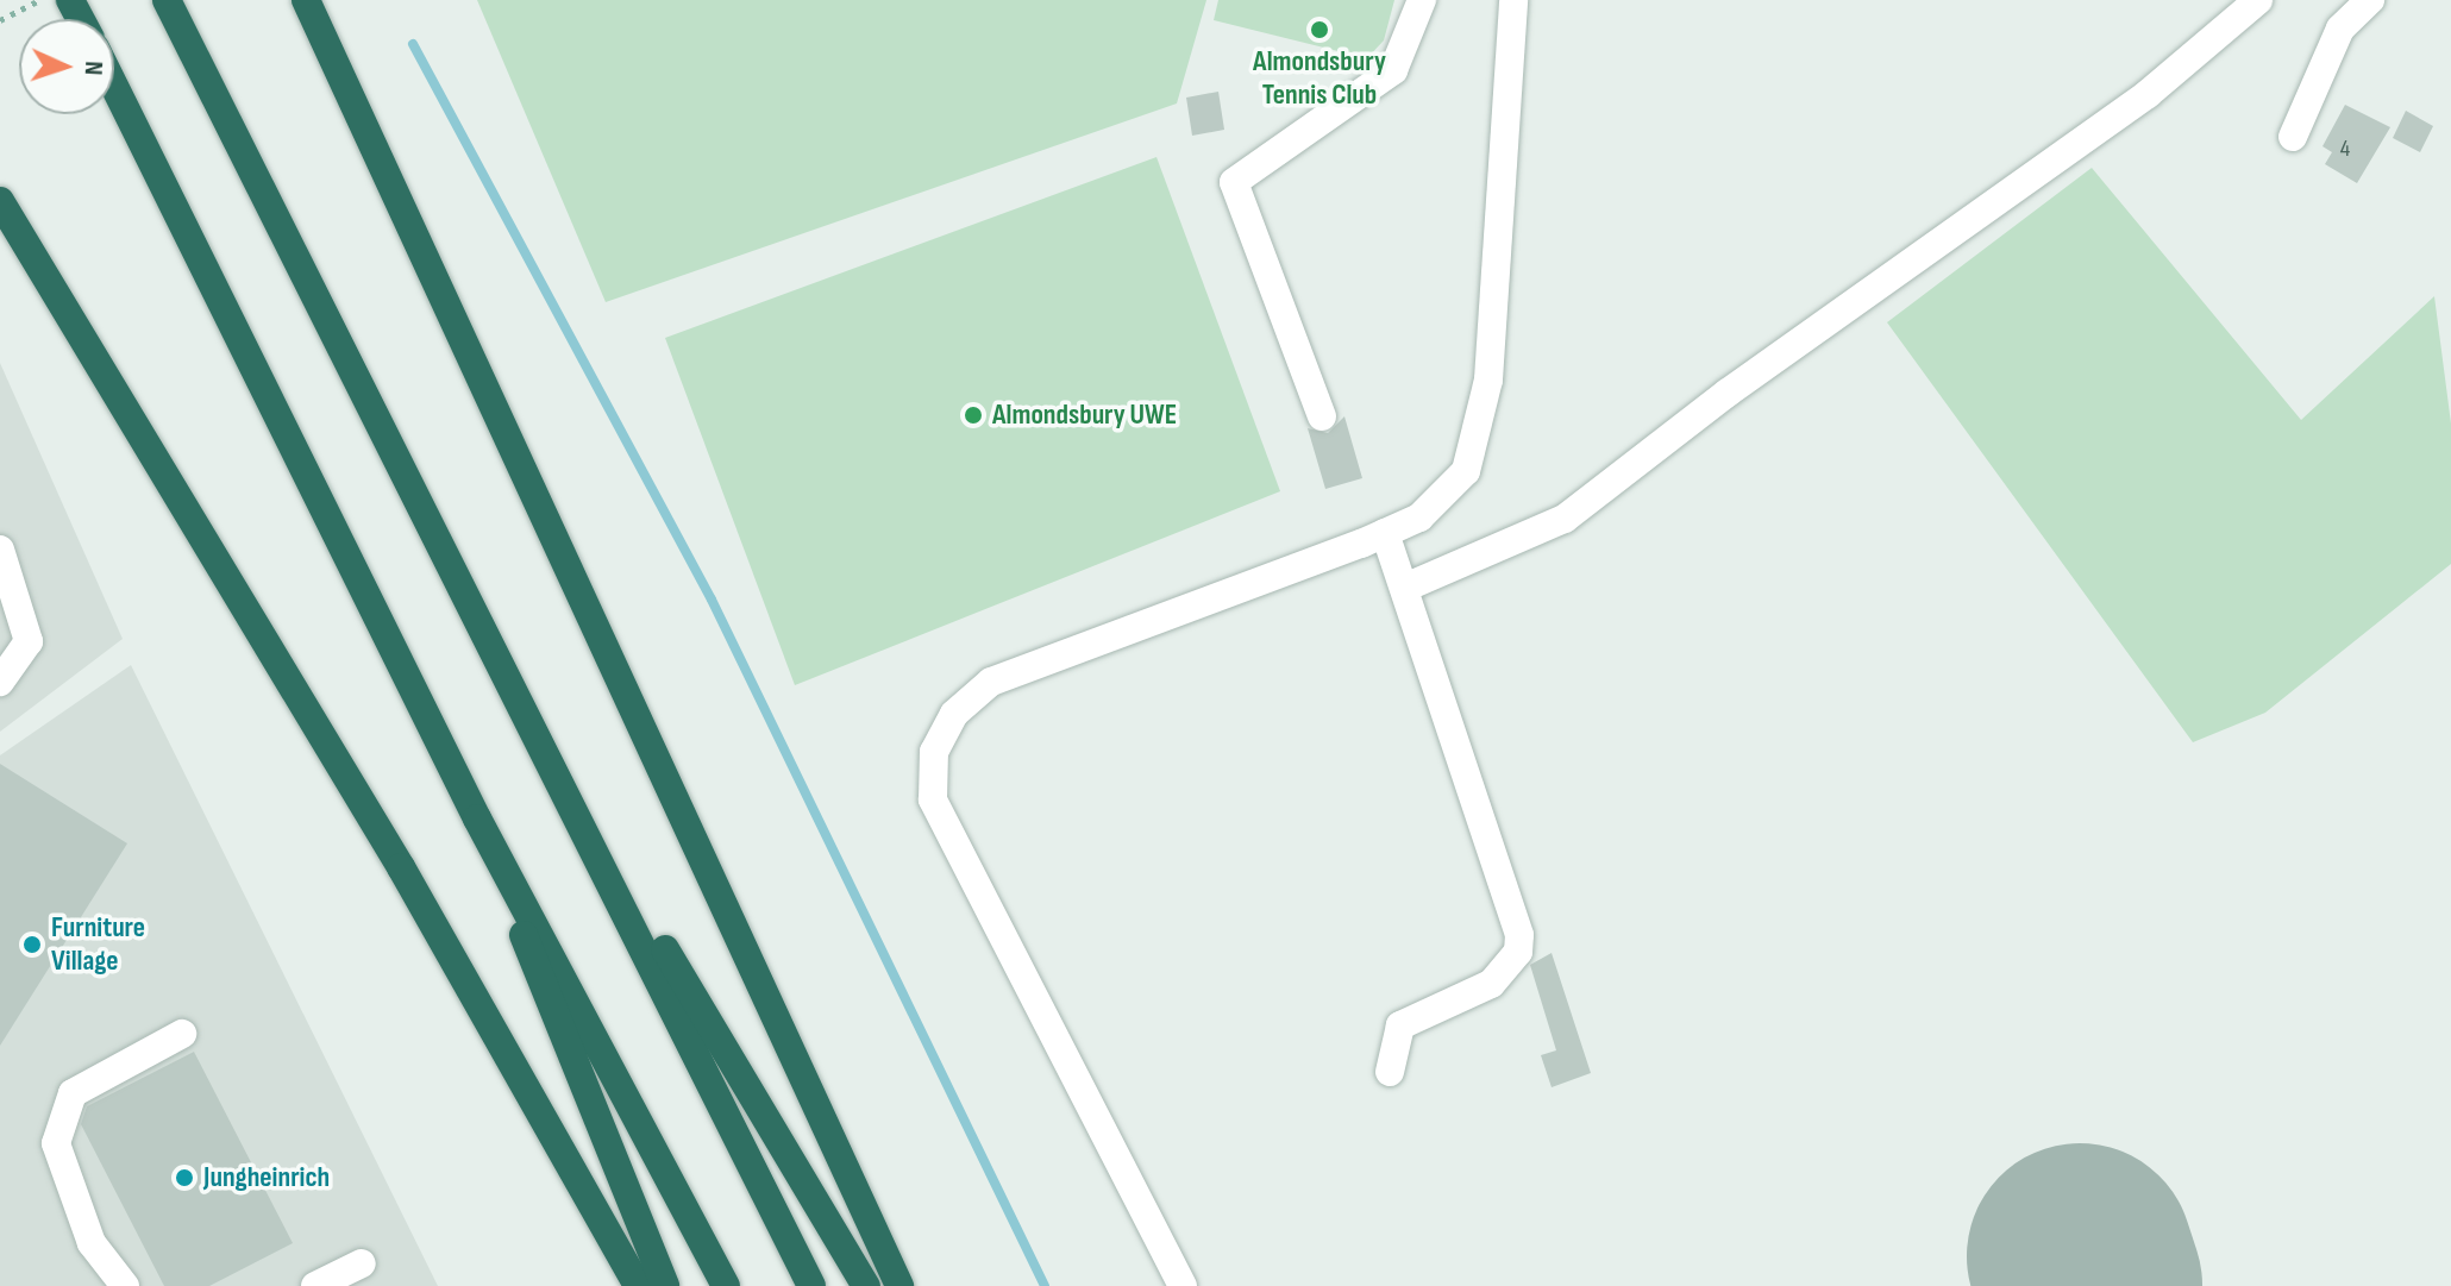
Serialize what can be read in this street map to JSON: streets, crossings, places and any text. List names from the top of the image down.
{
  "places": [
    "Almondsbury Tennis Club",
    "Almondsbury UWE",
    "Furniture Village",
    "Jungheinrich"
  ],
  "house_numbers": ["4"],
  "north": "right"
}
